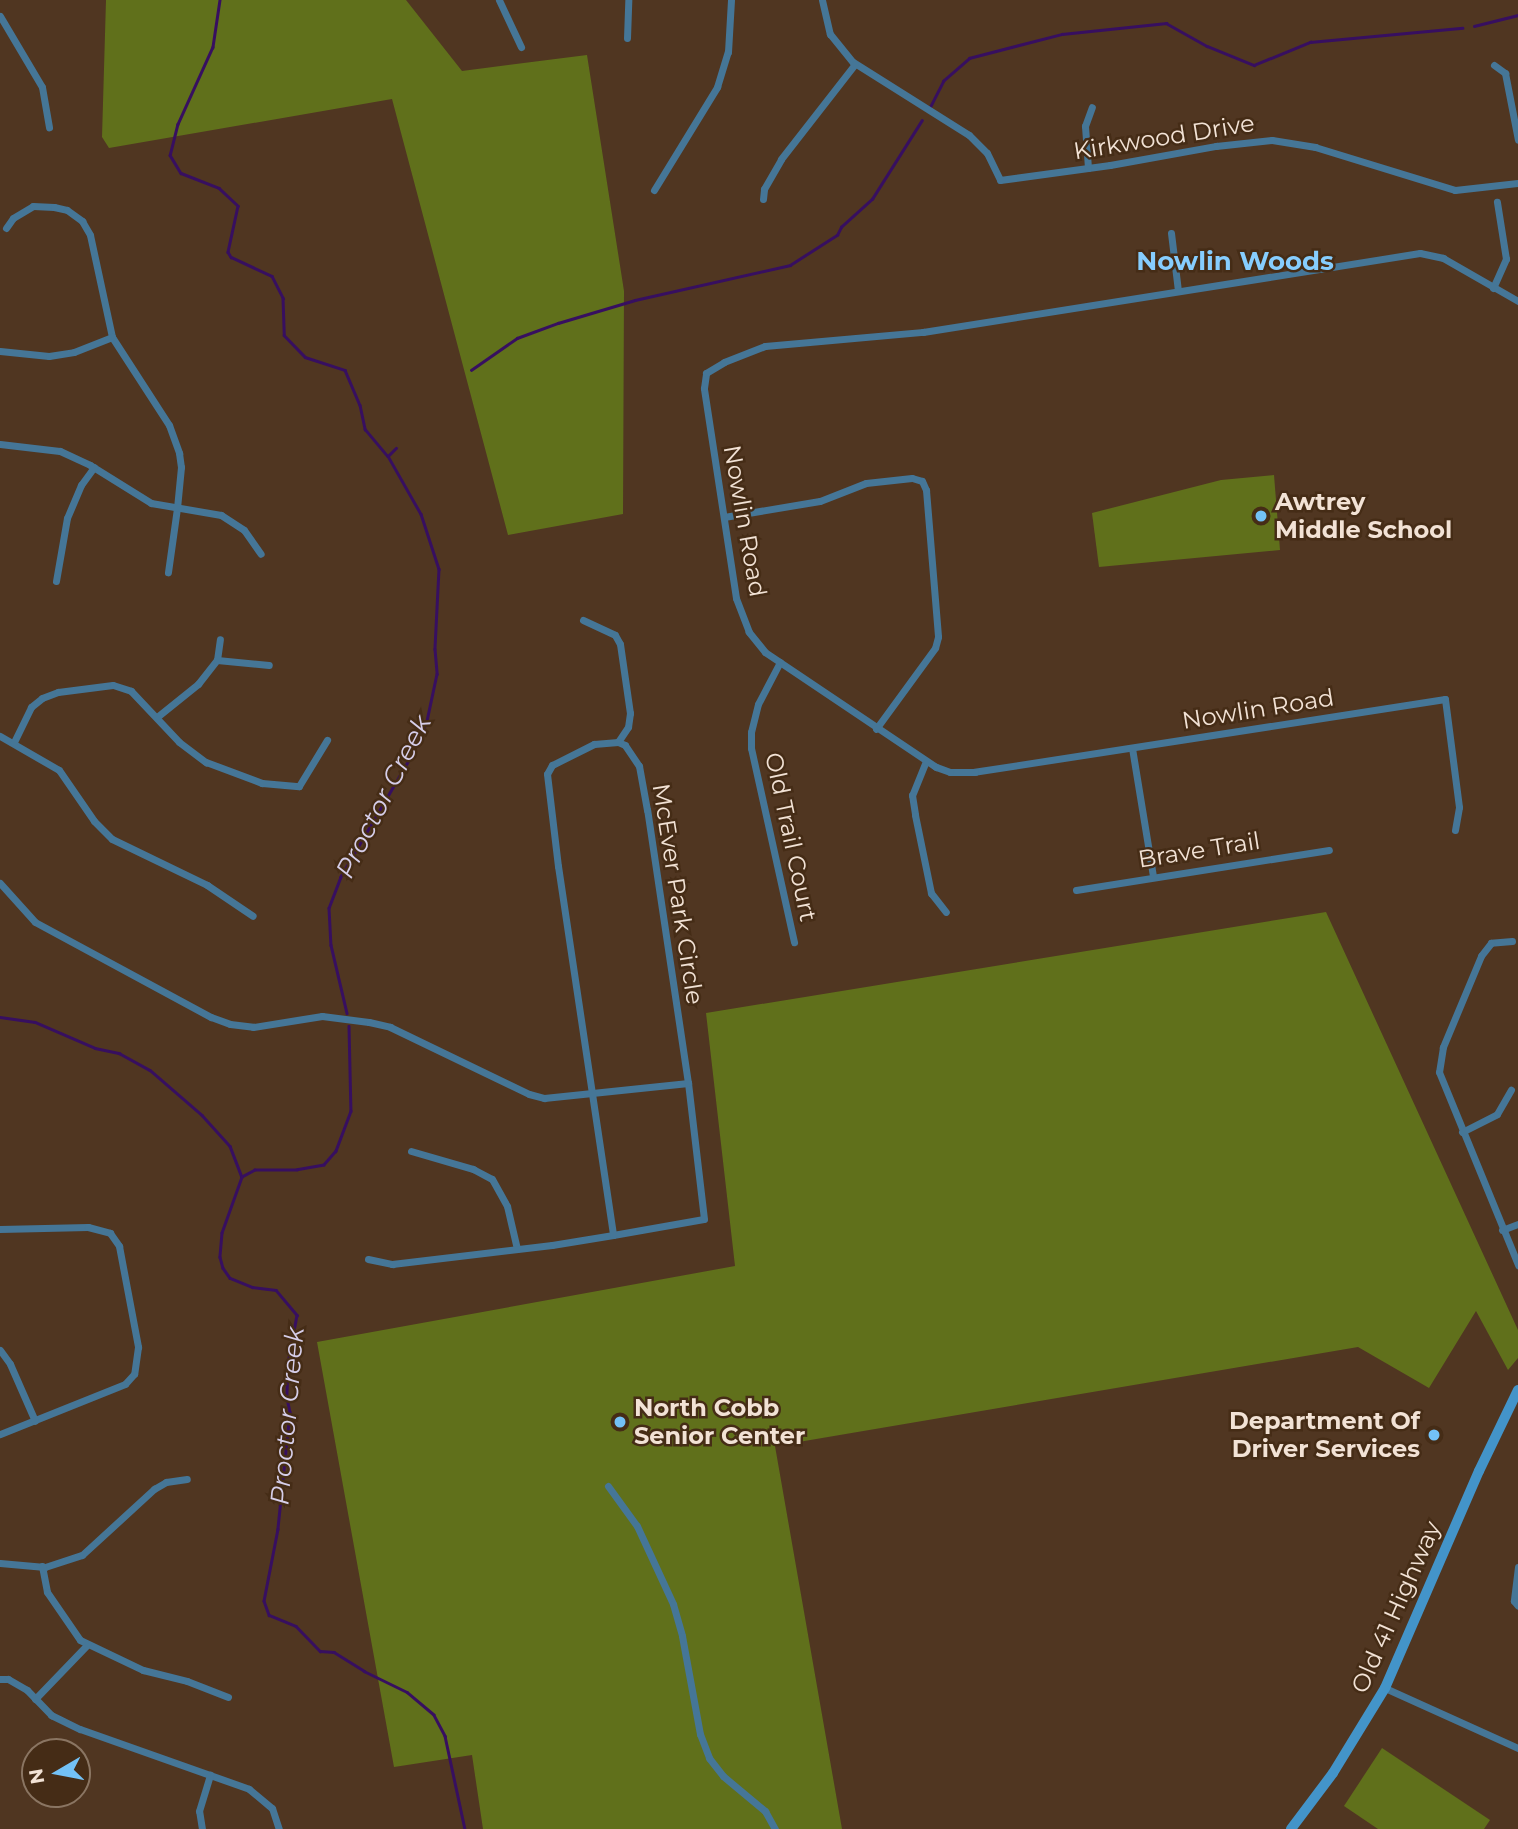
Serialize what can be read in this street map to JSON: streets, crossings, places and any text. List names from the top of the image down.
{
  "streets": {
    "main road": ["Old 41 Highway"],
    "street": [
      "Kirkwood Drive",
      "Nowlin Road",
      "Old Trail Court",
      "Brave Trail",
      "McEver Park Circle"
    ]
  },
  "crossings": [
    ["Nowlin Road", "Old Trail Court"]
  ],
  "districts": ["Nowlin Woods"],
  "water": ["Proctor Creek"],
  "places": ["Awtrey Middle School", "North Cobb Senior Center", "Department Of Driver Services"],
  "north": "left"
}
